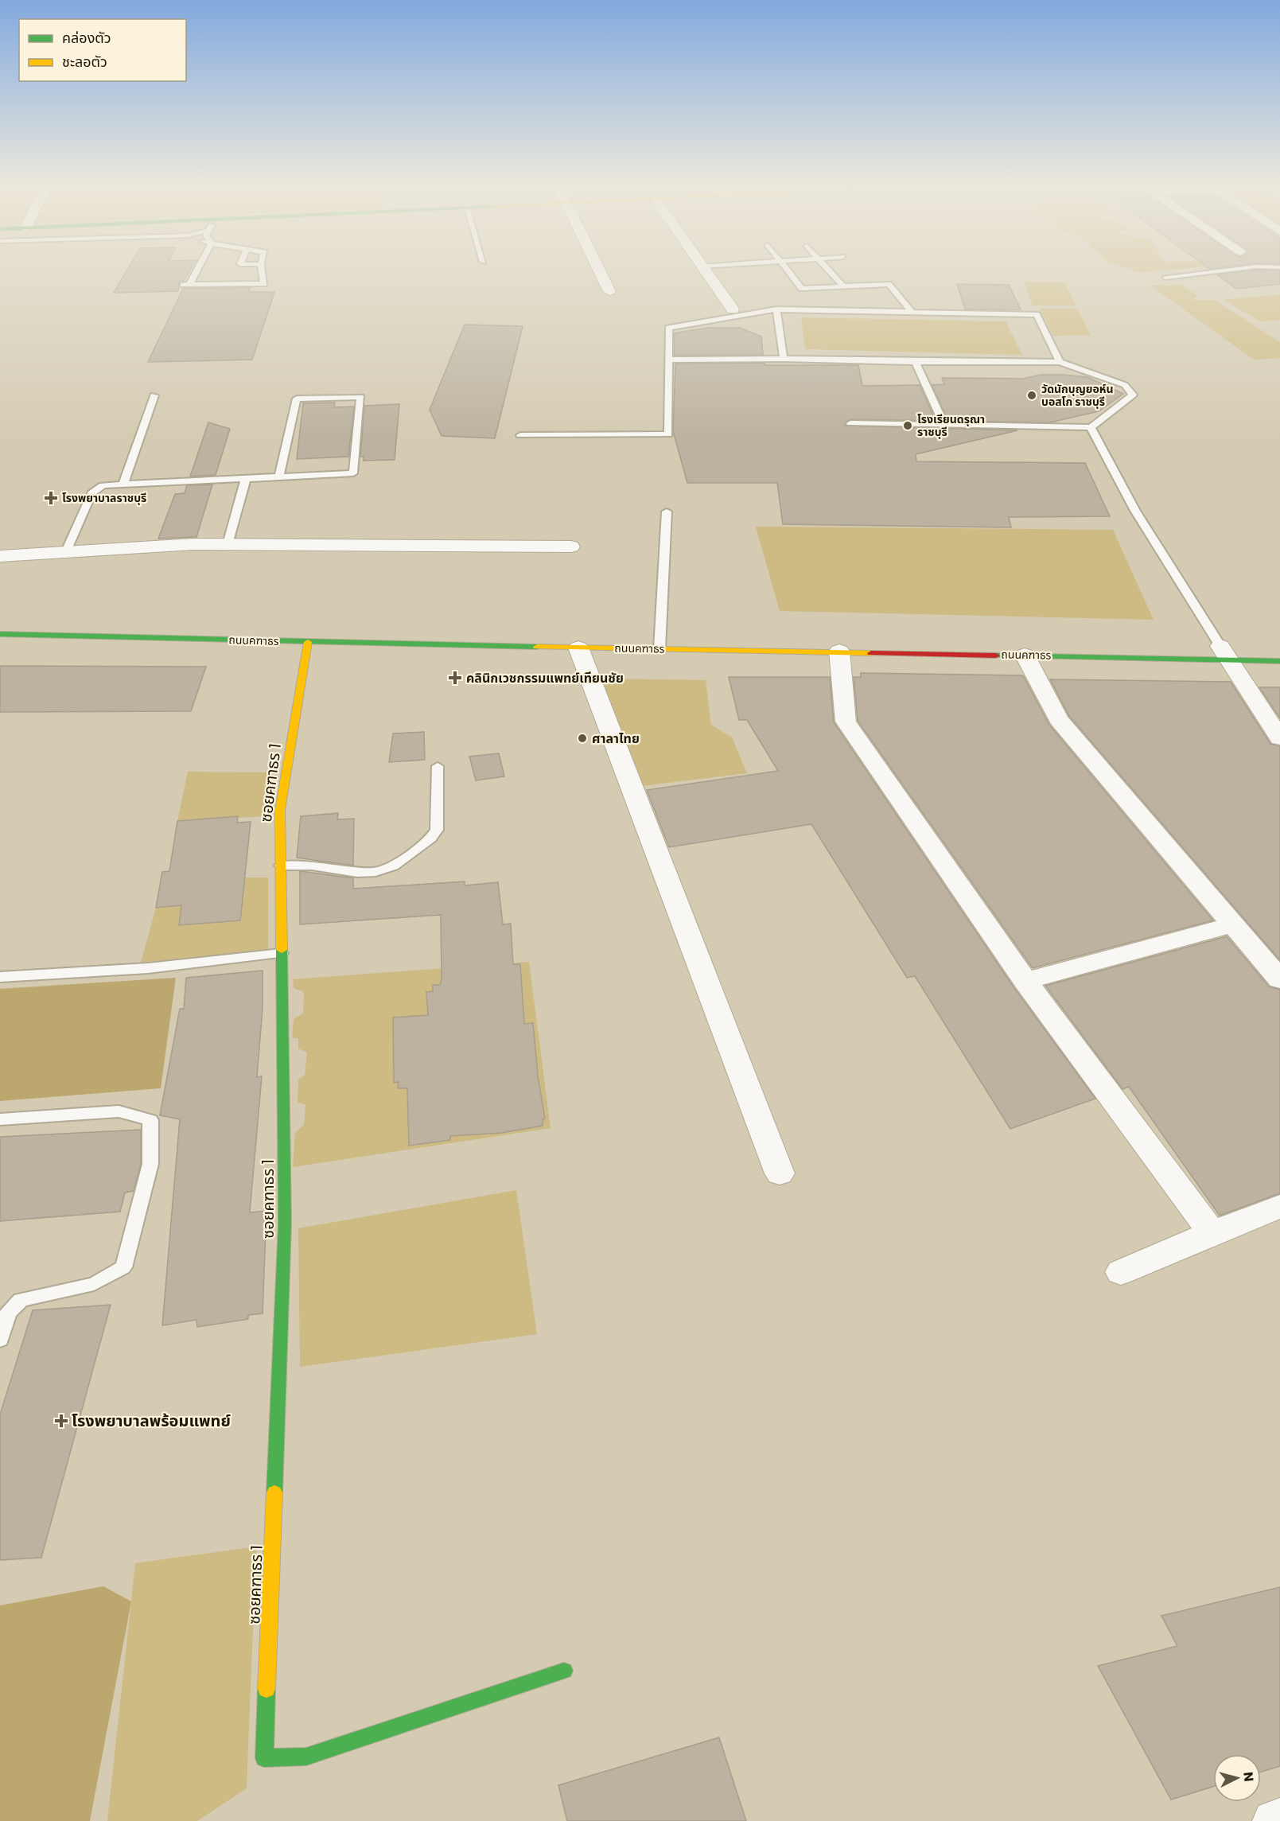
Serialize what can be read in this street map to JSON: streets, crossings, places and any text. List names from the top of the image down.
{
  "streets": {
    "street": ["ถนนคฑาธร", "ซอยคฑาธร 1"]
  },
  "crossings": [
    ["ถนนคฑาธร", "ซอยคฑาธร 1"]
  ],
  "places": {
    "other": ["วัดนักบุญยอห์น บอสโก ราชบุรี", "โรงเรียนดรุณา ราชบุรี", "ศาลาไทย"],
    "health": ["โรงพยาบาลราชบุรี", "คลินิกเวชกรรมแพทย์เทียนชัย", "โรงพยาบาลพร้อมแพทย์"]
  },
  "legend": ["คล่องตัว", "ชะลอตัว"],
  "north": "right"
}
